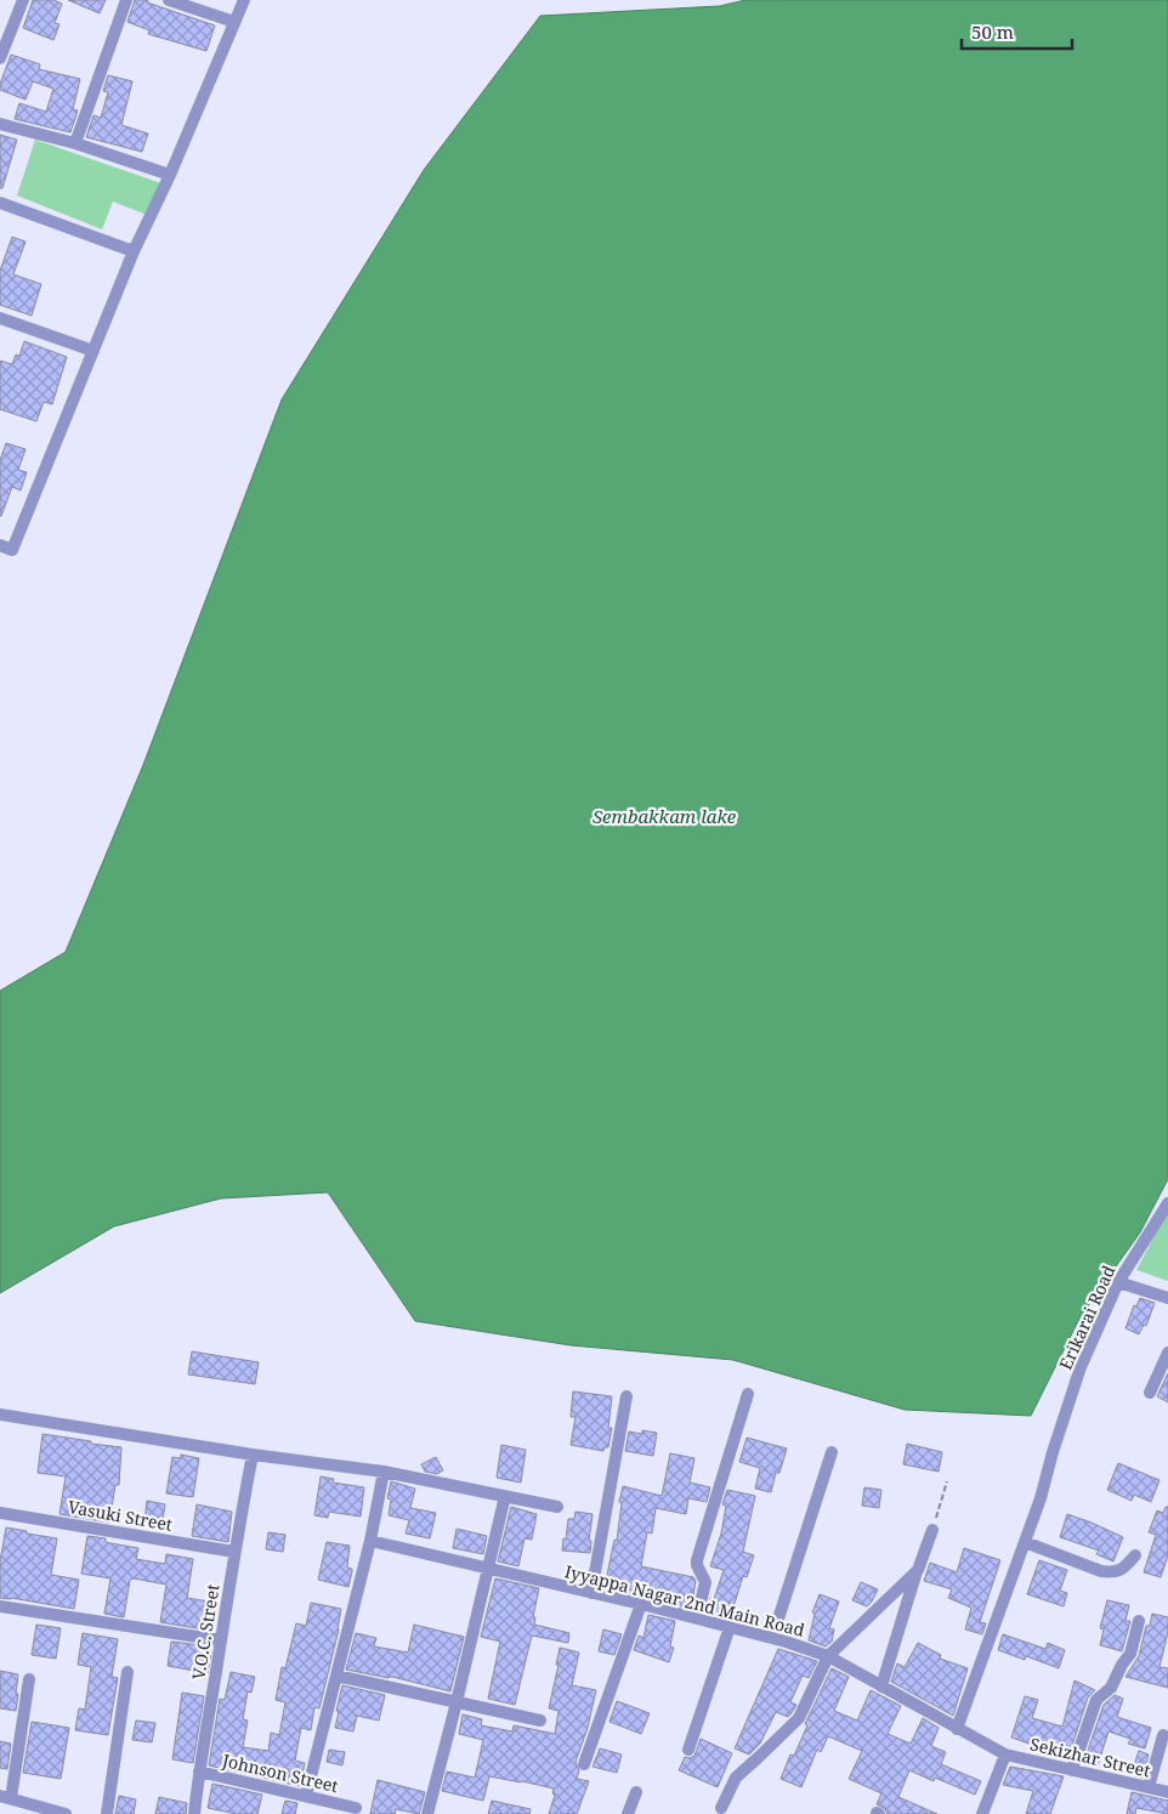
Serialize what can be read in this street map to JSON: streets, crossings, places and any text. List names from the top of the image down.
{
  "streets": {
    "street": [
      "Erikarai Road",
      "Vasuki Street",
      "Iyyappa Nagar 2nd Main Road",
      "V.O.C. Street",
      "Sekizhar Street",
      "Johnson Street"
    ]
  },
  "crossings": [
    ["Erikarai Road", "Iyyappa Nagar 2nd Main Road"],
    ["Vasuki Street", "V.O.C. Street"],
    ["Iyyappa Nagar 2nd Main Road", "Sekizhar Street"],
    ["V.O.C. Street", "Johnson Street"]
  ],
  "water": ["Sembakkam lake"],
  "scale_bar": "50 m"
}
